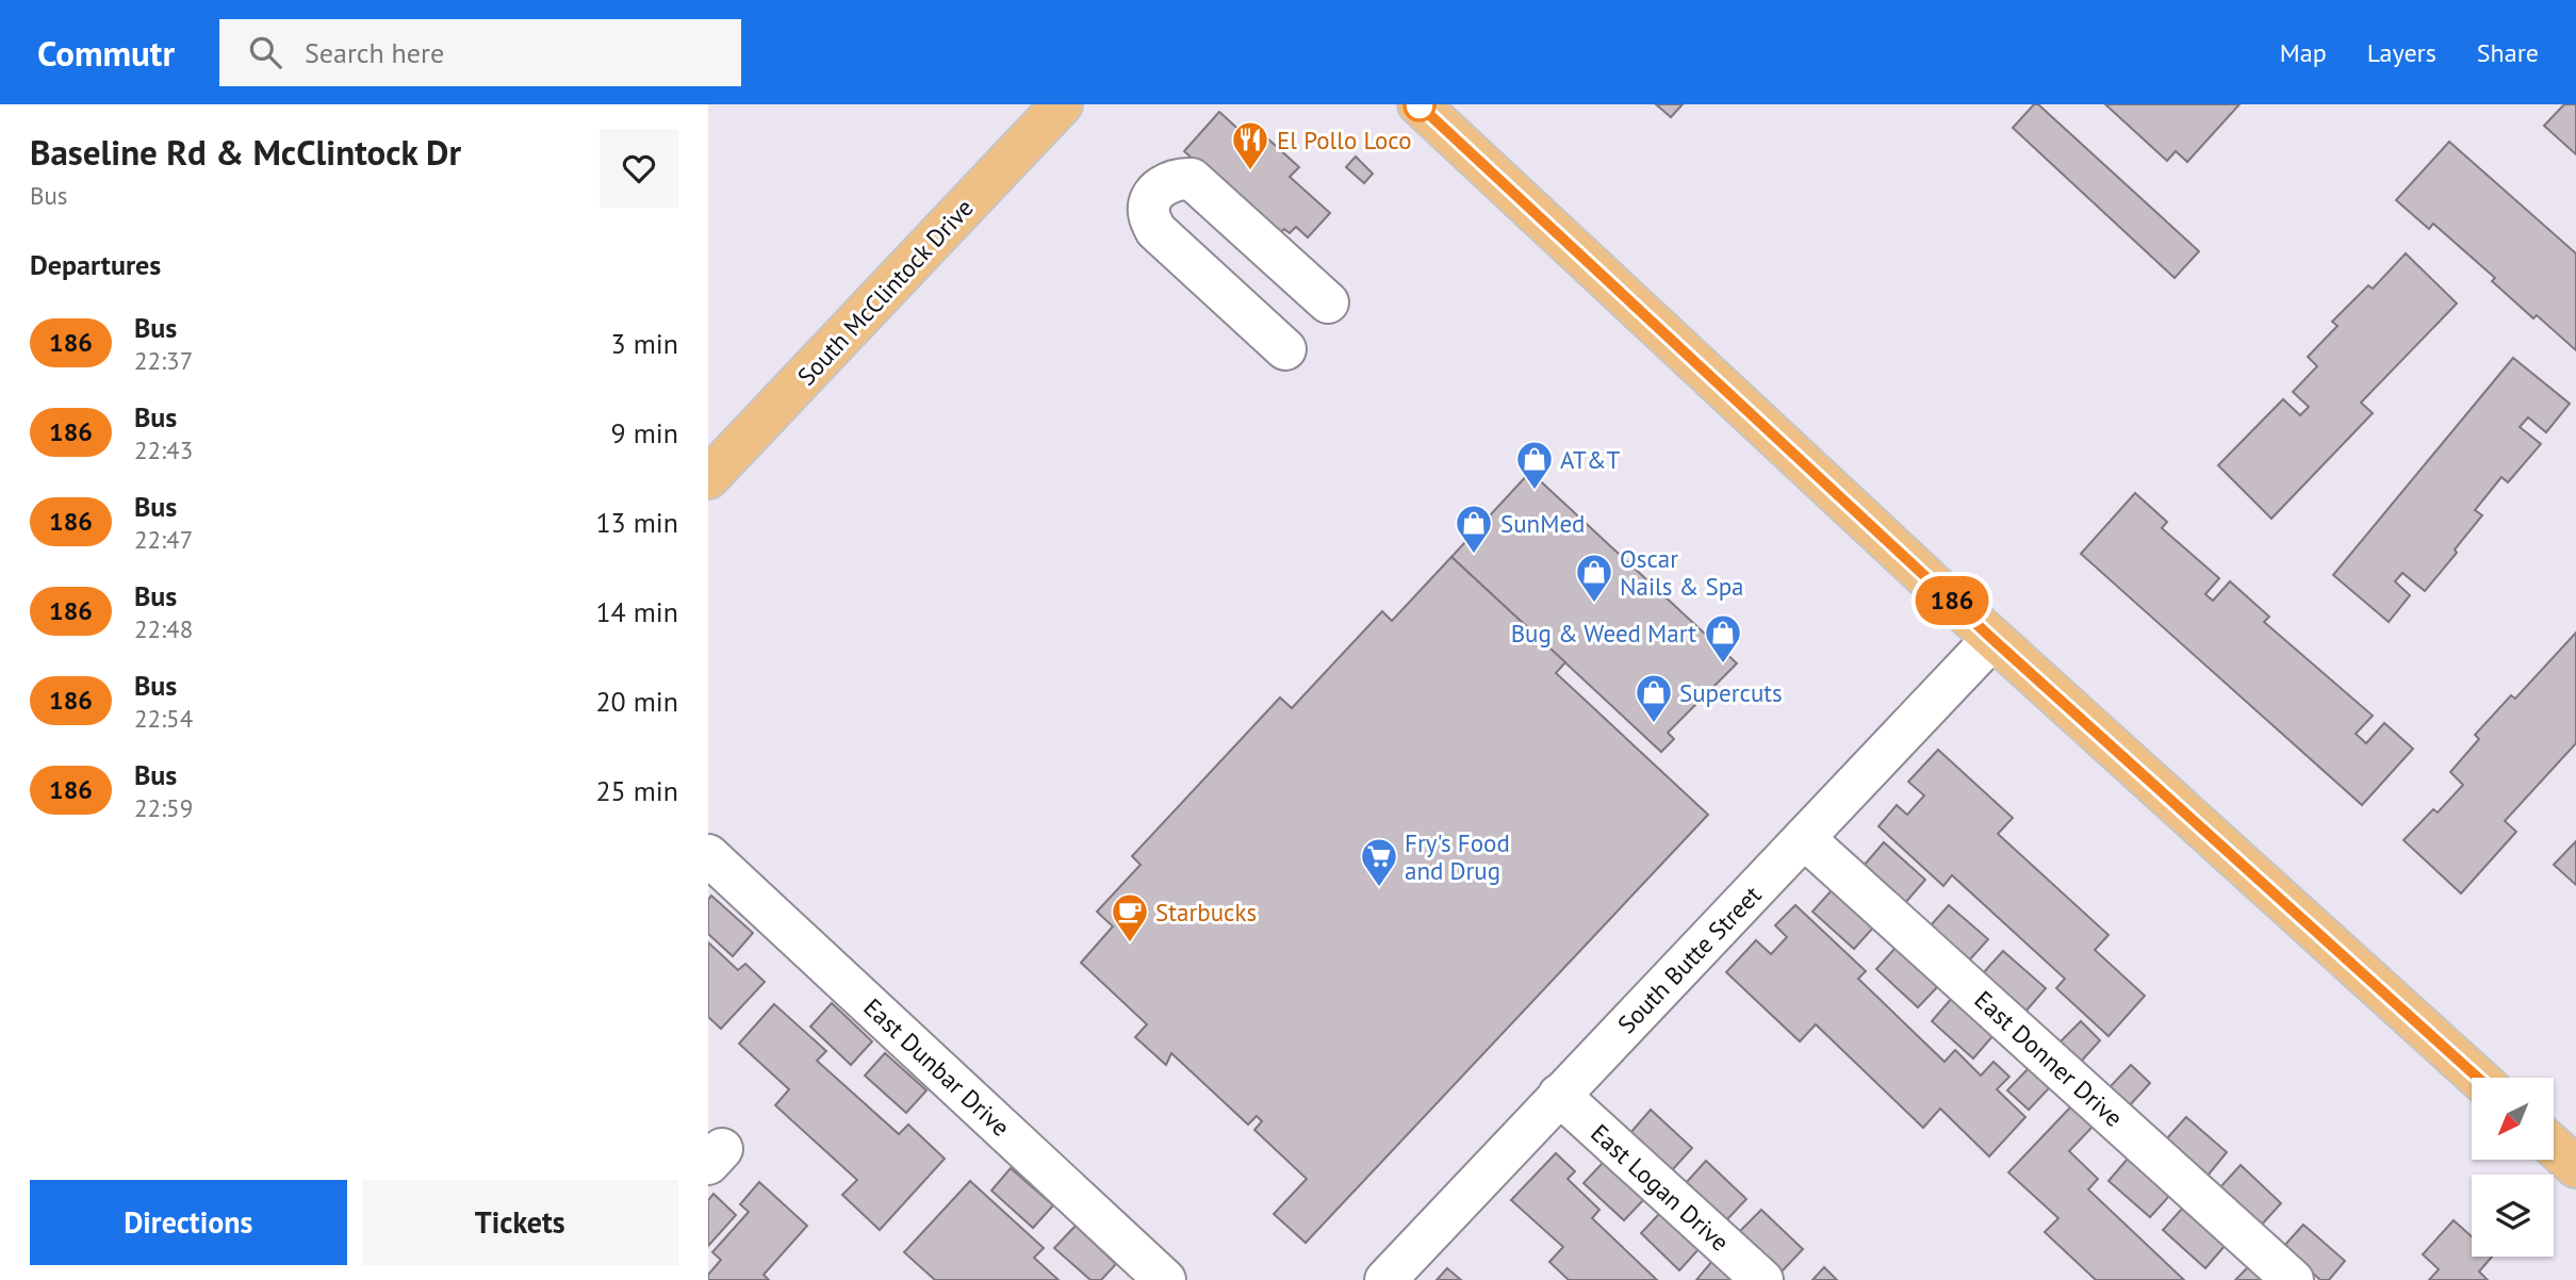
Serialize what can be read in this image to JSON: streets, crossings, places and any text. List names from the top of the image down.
{
  "streets": {
    "main road": ["South McClintock Drive"],
    "street": [
      "South Butte Street",
      "East Donner Drive",
      "East Dunbar Drive",
      "East Logan Drive"
    ]
  },
  "crossings": [
    ["South Butte Street", "East Donner Drive"],
    ["South Butte Street", "East Logan Drive"]
  ],
  "places": {
    "restaurant": ["El Pollo Loco"],
    "shop": [
      "AT&T",
      "SunMed",
      "Oscar Nails & Spa",
      "Bug & Weed Mart",
      "Supercuts"
    ],
    "supermarket": ["Fry's Food and Drug"],
    "cafe": ["Starbucks"]
  },
  "lines": ["bus line 186"],
  "north": "bottom left",
  "page": {
    "header": "Commutr",
    "search": "Search here",
    "nav": ["Map", "Layers", "Share"],
    "heading": [
      ["Baseline Rd & McClintock Dr", "Bus"],
      "Departures"
    ],
    "on_map": "186",
    "list": [
      {
        "mark": "186",
        "name": "Bus",
        "note": "22:37",
        "value": "3 min"
      },
      {
        "mark": "186",
        "name": "Bus",
        "note": "22:43",
        "value": "9 min"
      },
      {
        "mark": "186",
        "name": "Bus",
        "note": "22:47",
        "value": "13 min"
      },
      {
        "mark": "186",
        "name": "Bus",
        "note": "22:48",
        "value": "14 min"
      },
      {
        "mark": "186",
        "name": "Bus",
        "note": "22:54",
        "value": "20 min"
      },
      {
        "mark": "186",
        "name": "Bus",
        "note": "22:59",
        "value": "25 min"
      }
    ],
    "buttons": ["Directions", "Tickets"]
  }
}
